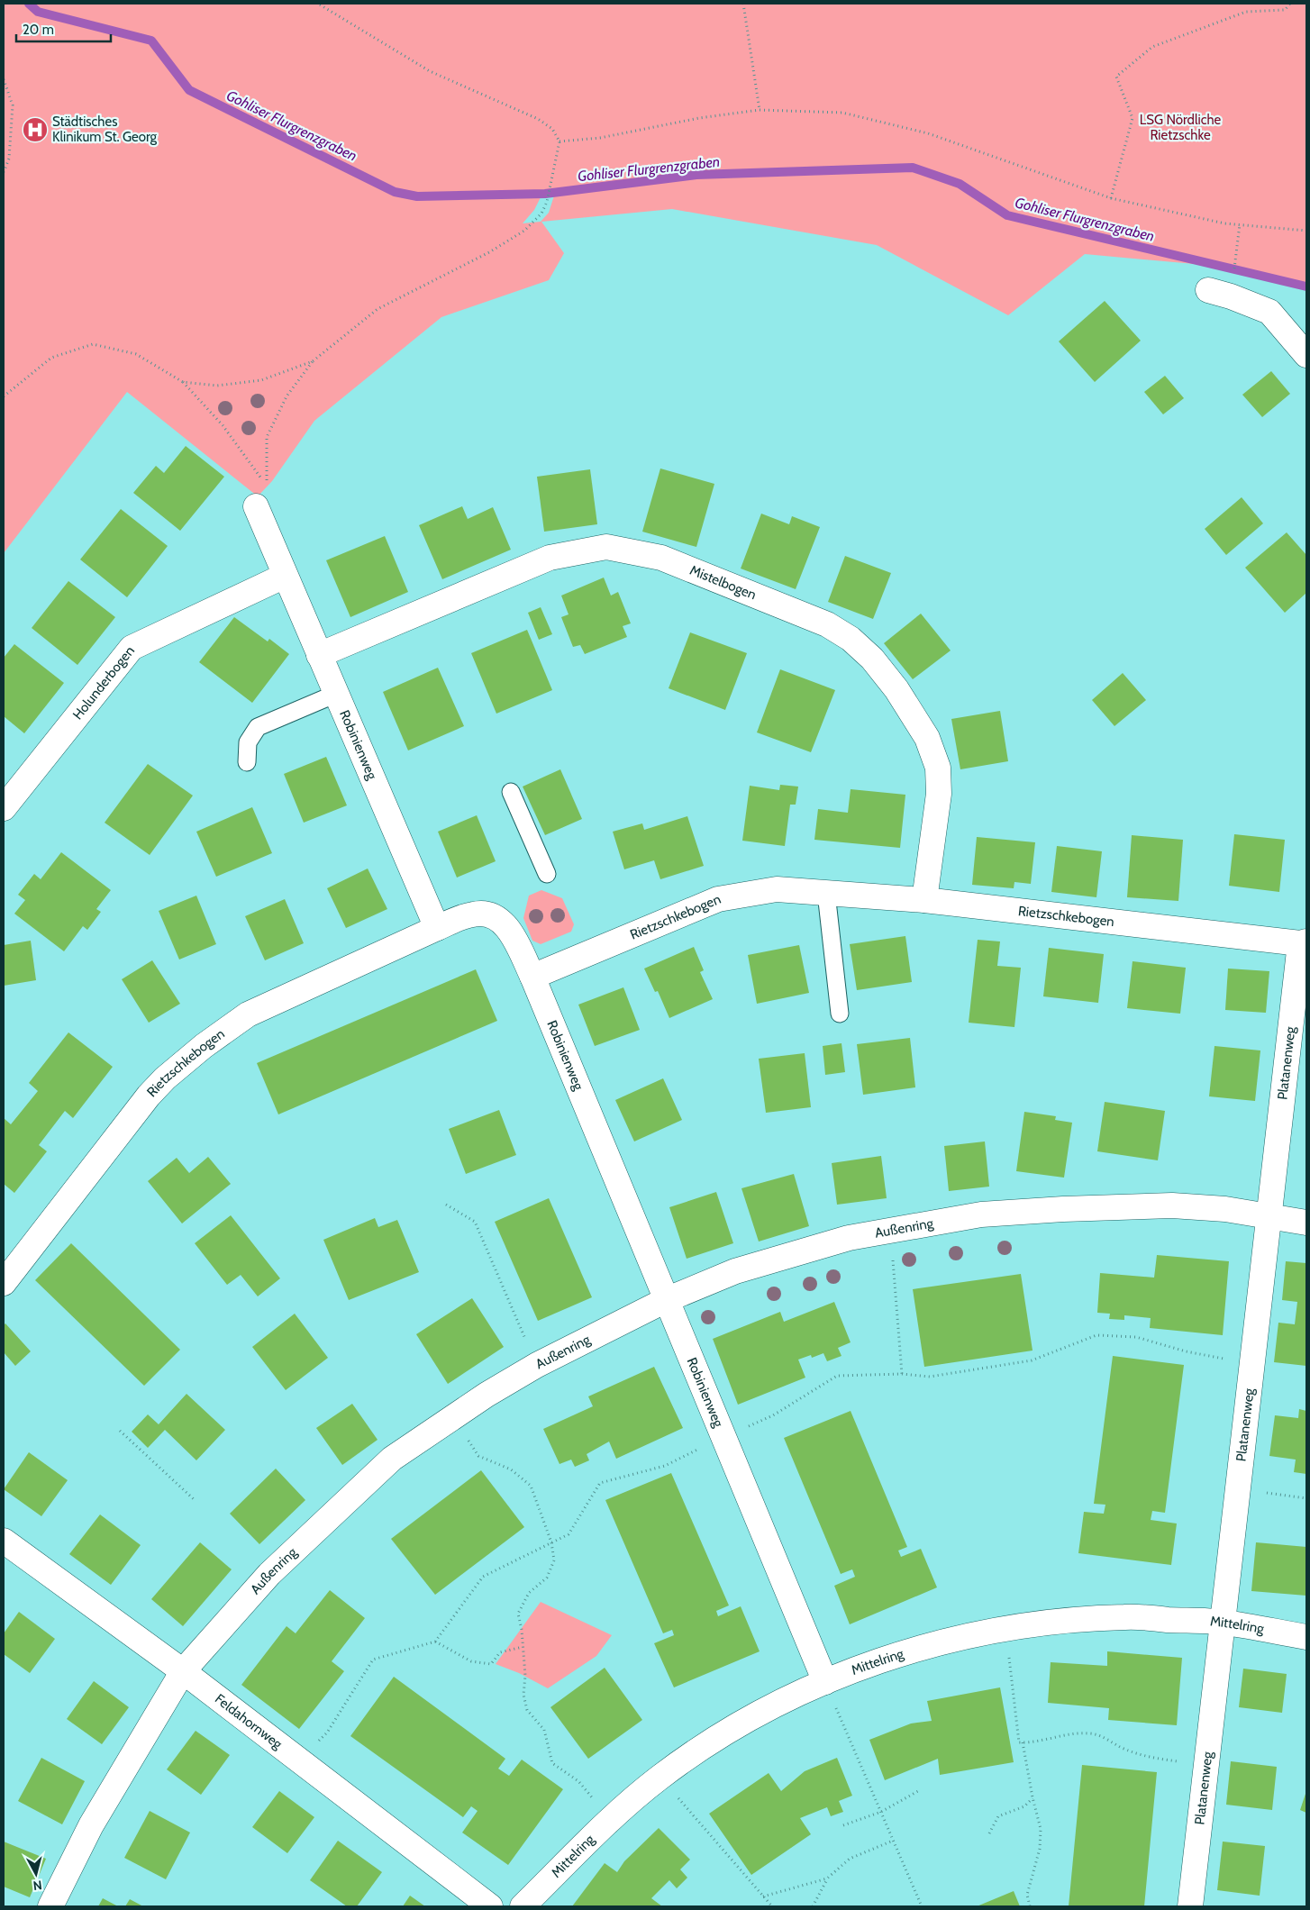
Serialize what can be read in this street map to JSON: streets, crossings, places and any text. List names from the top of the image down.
{
  "streets": {
    "street": [
      "Mistelbogen",
      "Holunderbogen",
      "Robinienweg",
      "Rietzschkebogen",
      "Platanenweg",
      "Außenring",
      "Mittelring",
      "Feldahornweg"
    ]
  },
  "crossings": [
    ["Mistelbogen", "Robinienweg"],
    ["Mistelbogen", "Rietzschkebogen"],
    ["Holunderbogen", "Robinienweg"],
    ["Robinienweg", "Rietzschkebogen"],
    ["Robinienweg", "Außenring"],
    ["Robinienweg", "Mittelring"],
    ["Rietzschkebogen", "Platanenweg"],
    ["Platanenweg", "Außenring"],
    ["Platanenweg", "Mittelring"],
    ["Außenring", "Feldahornweg"]
  ],
  "water": ["Gohliser Flurgrenzgraben"],
  "parks": ["LSG Nördliche Rietzschke"],
  "places": {
    "hospital": ["Städtisches Klinikum St. Georg"]
  },
  "scale_bar": "20 m",
  "north": "bottom"
}
